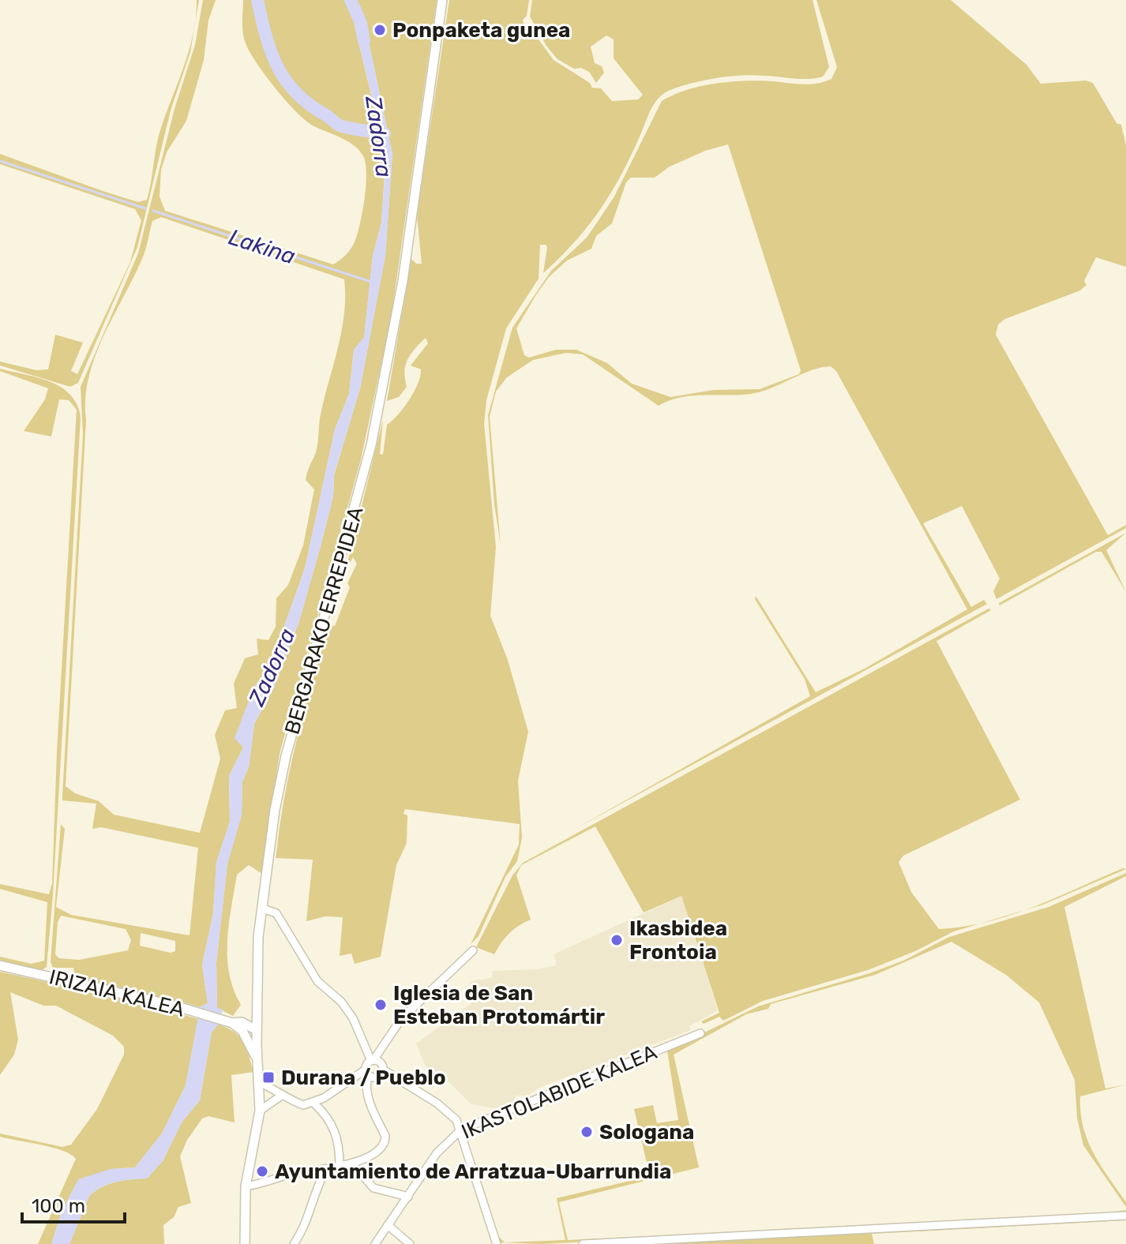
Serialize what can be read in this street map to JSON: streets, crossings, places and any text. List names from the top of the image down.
{
  "streets": {
    "street": ["BERGARAKO ERREPIDEA", "IRIZAIA KALEA", "IKASTOLABIDE KALEA"]
  },
  "crossings": [
    ["BERGARAKO ERREPIDEA", "IRIZAIA KALEA"]
  ],
  "water": ["Zadorra", "Lakina"],
  "places": {
    "other": [
      "Ponpaketa gunea",
      "Ikasbidea Frontoia",
      "Iglesia de San Esteban Protomártir",
      "Sologana",
      "Ayuntamiento de Arratzua-Ubarrundia"
    ],
    "transit": ["Durana / Pueblo"]
  },
  "scale_bar": "100 m"
}
